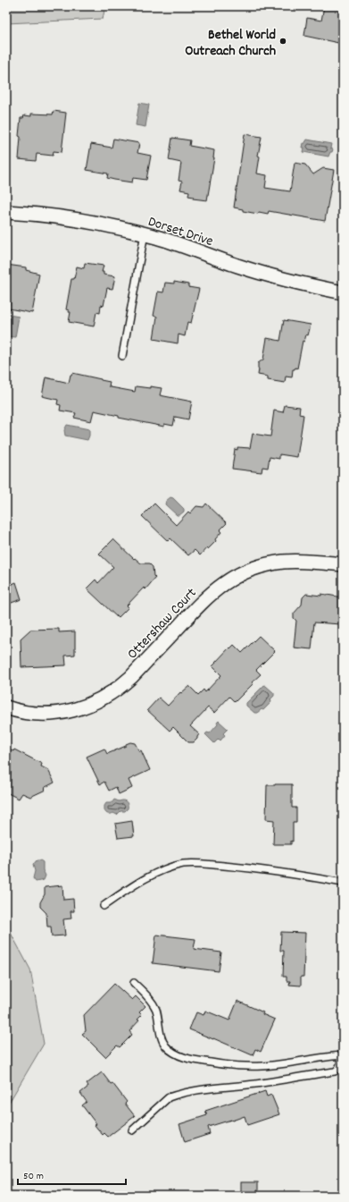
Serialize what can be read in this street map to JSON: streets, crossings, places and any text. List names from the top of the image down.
{
  "streets": {
    "street": ["Dorset Drive", "Ottershaw Court"]
  },
  "places": ["Bethel World Outreach Church"],
  "scale_bar": "50 m"
}
